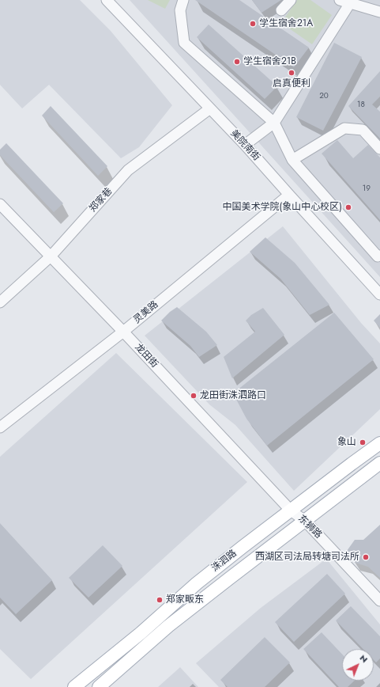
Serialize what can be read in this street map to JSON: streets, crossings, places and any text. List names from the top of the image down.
{
  "streets": {
    "main road": ["洙泗路"],
    "street": [
      "美院南街",
      "郑家巷",
      "灵美路",
      "龙田街",
      "东狮路"
    ]
  },
  "crossings": [
    ["美院南街", "郑家巷"],
    ["美院南街", "灵美路"],
    ["郑家巷", "龙田街"],
    ["灵美路", "龙田街"],
    ["龙田街", "东狮路"],
    ["龙田街", "洙泗路"],
    ["东狮路", "洙泗路"]
  ],
  "places": [
    "学生宿舍21A",
    "学生宿舍21B",
    "启真便利",
    "中国美术学院(象山中心校区)",
    "龙田街洙泗路口",
    "象山",
    "西湖区司法局转塘司法所",
    "郑家畈东"
  ],
  "house_numbers": ["20", "18", "19"],
  "north": "top right"
}
